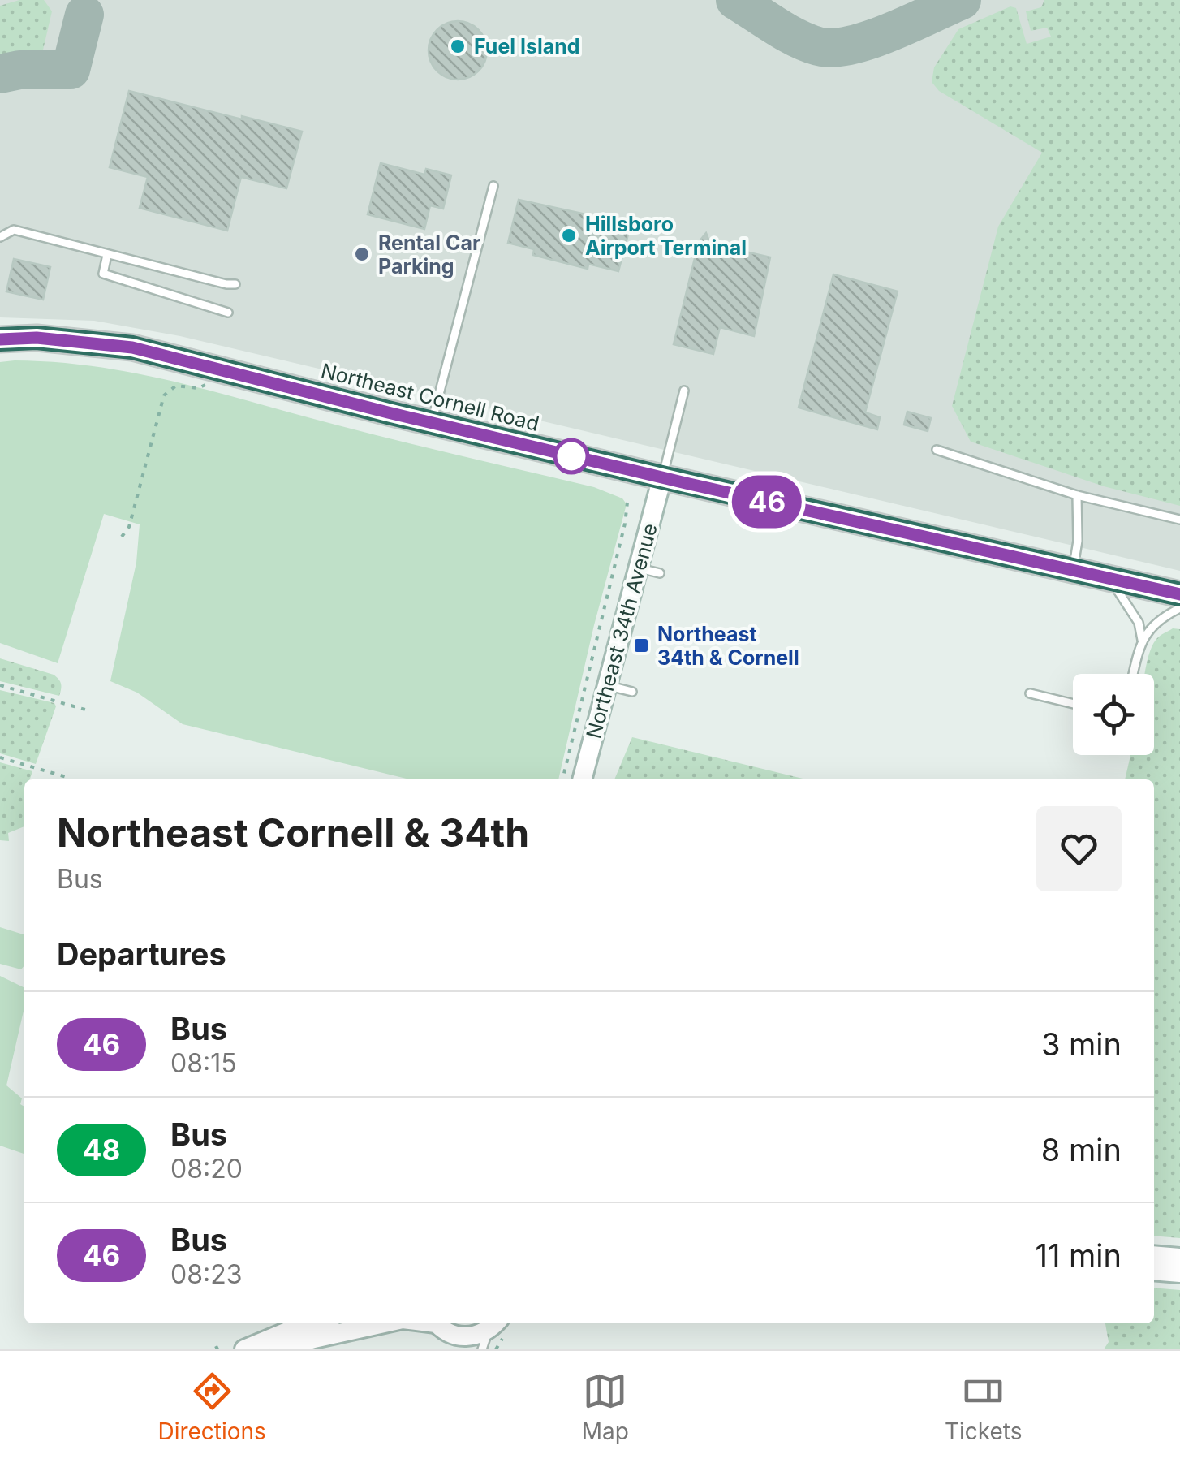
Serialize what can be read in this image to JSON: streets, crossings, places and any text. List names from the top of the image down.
{
  "streets": {
    "highway": ["Northeast Cornell Road"],
    "street": ["Northeast 34th Avenue"]
  },
  "crossings": [
    ["Northeast Cornell Road", "Northeast 34th Avenue"]
  ],
  "places": {
    "other": ["Fuel Island", "Hillsboro Airport Terminal", "Rental Car Parking"],
    "transit": ["Northeast 34th & Cornell"]
  },
  "lines": ["bus line 46"],
  "page": {
    "on_map": "46",
    "heading": [
      ["Northeast Cornell & 34th", "Bus"],
      "Departures"
    ],
    "list": [
      {
        "mark": "46",
        "name": "Bus",
        "note": "08:15",
        "value": "3 min"
      },
      {
        "mark": "48",
        "name": "Bus",
        "note": "08:20",
        "value": "8 min"
      },
      {
        "mark": "46",
        "name": "Bus",
        "note": "08:23",
        "value": "11 min"
      }
    ],
    "tabs": ["Directions", "Map", "Tickets"]
  }
}
